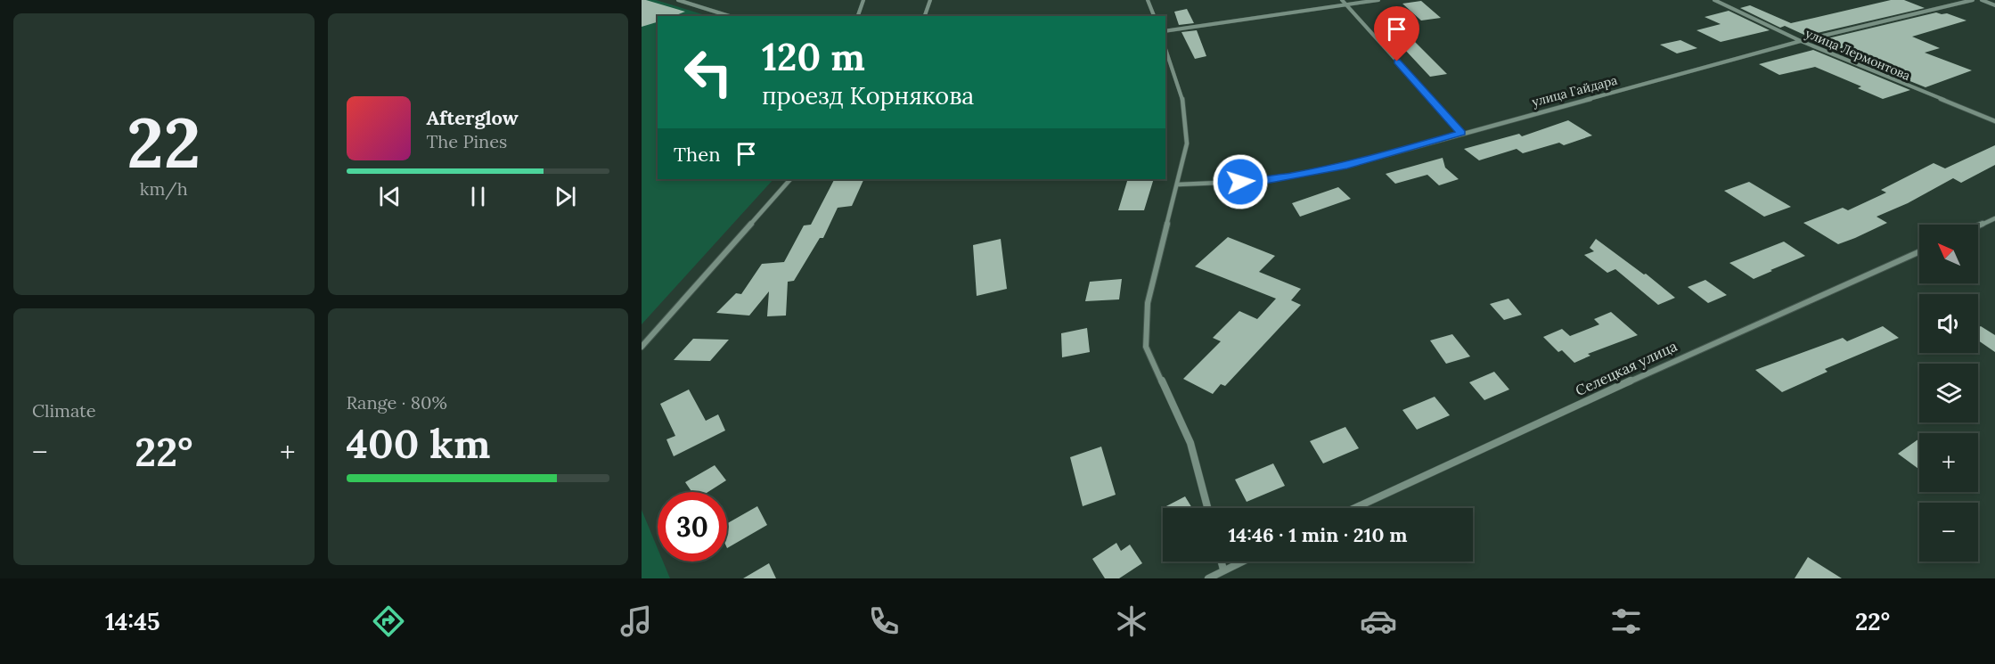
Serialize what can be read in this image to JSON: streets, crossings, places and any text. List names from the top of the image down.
{
  "streets": {
    "street": ["улица Лермонтова", "улица Гайдара", "Селецкая улица"]
  },
  "crossings": [
    ["улица Лермонтова", "улица Гайдара"]
  ],
  "north": "top left",
  "page": {
    "tile": [
      ["22", "km/h"],
      "Climate",
      ["Range · 80%", "400 km"]
    ],
    "turn": ["120 m", "проезд Корнякова"],
    "song": ["Afterglow", "The Pines"],
    "then": "Then",
    "map_buttons": ["+", "−"],
    "heat": ["−", "22°", "+"],
    "limit": "30",
    "trip": "14:46 · 1 min · 210 m",
    "tabs": ["14:45", "22°"]
  }
}
